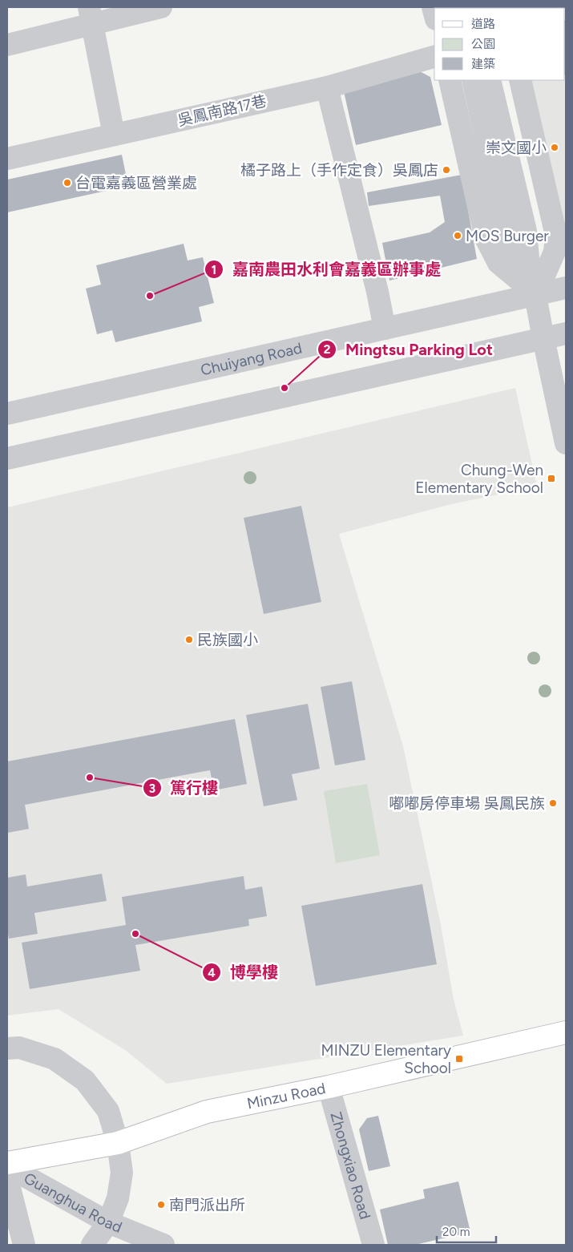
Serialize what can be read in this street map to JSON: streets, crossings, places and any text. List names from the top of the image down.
{
  "streets": {
    "main road": ["Minzu Road"],
    "street": [
      "吳鳳南路17巷",
      "Chuiyang Road",
      "Zhongxiao Road",
      "Guanghua Road"
    ]
  },
  "crossings": [
    ["Minzu Road", "Zhongxiao Road"],
    ["Minzu Road", "Guanghua Road"]
  ],
  "places": {
    "other": [
      "崇文國小",
      "橘子路上（手作定食）吳鳳店",
      "台電嘉義區營業處",
      "MOS Burger",
      "嘉南農田水利會嘉義區辦事處",
      "Mingtsu Parking Lot",
      "民族國小",
      "篤行樓",
      "嘟嘟房停車場 吳鳳民族",
      "博學樓",
      "南門派出所"
    ],
    "transit": ["Chung-Wen Elementary School", "MINZU Elementary School"]
  },
  "legend": ["道路", "公園", "建築"],
  "scale_bar": "20 m"
}
